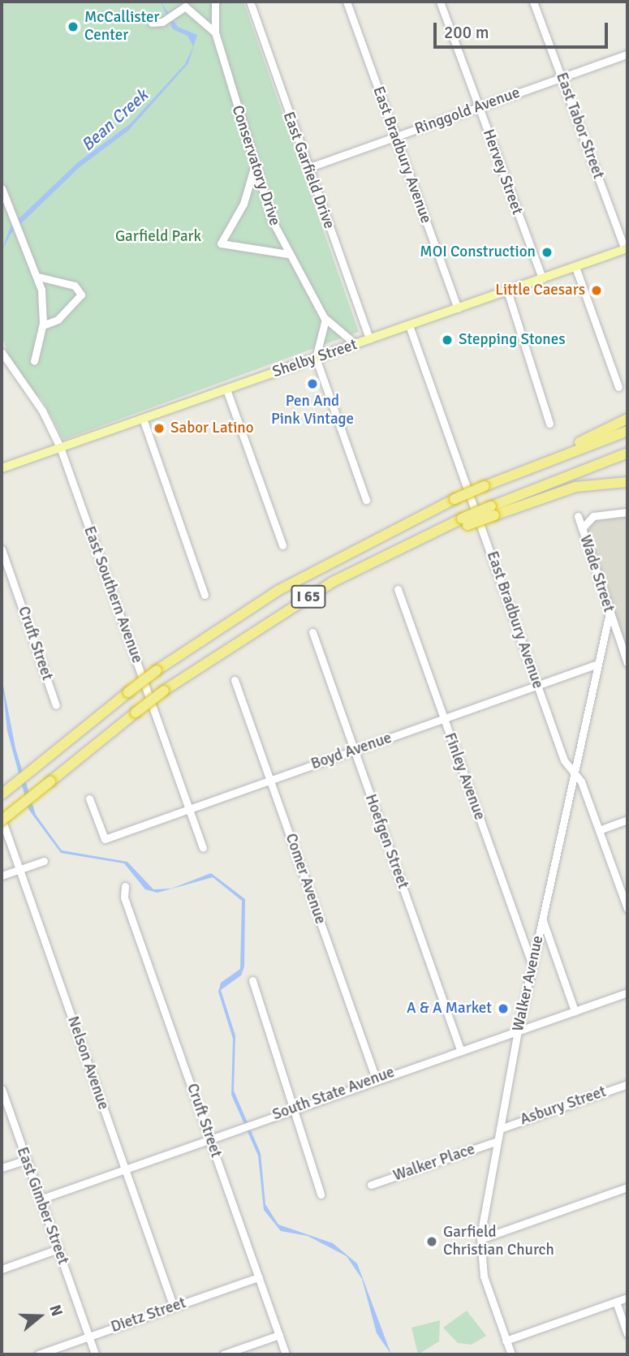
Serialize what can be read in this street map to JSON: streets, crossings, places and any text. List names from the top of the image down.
{
  "streets": {
    "highway": ["I 65"],
    "main road": ["Shelby Street"],
    "street": [
      "Ringgold Avenue",
      "East Tabor Street",
      "East Bradbury Avenue",
      "Conservatory Drive",
      "East Garfield Drive",
      "Hervey Street",
      "Wade Street",
      "East Southern Avenue",
      "Cruft Street",
      "Boyd Avenue",
      "Finley Avenue",
      "Hoefgen Street",
      "Comer Avenue",
      "Walker Avenue",
      "Nelson Avenue",
      "South State Avenue",
      "Asbury Street",
      "Walker Place",
      "East Gimber Street",
      "Dietz Street"
    ]
  },
  "crossings": [
    ["Ringgold Avenue", "East Tabor Street"],
    ["Ringgold Avenue", "East Bradbury Avenue"],
    ["Ringgold Avenue", "East Garfield Drive"],
    ["Ringgold Avenue", "Hervey Street"],
    ["East Tabor Street", "Shelby Street"],
    ["East Bradbury Avenue", "Shelby Street"],
    ["East Bradbury Avenue", "Boyd Avenue"],
    ["East Bradbury Avenue", "Walker Avenue"],
    ["Conservatory Drive", "Shelby Street"],
    ["East Garfield Drive", "Shelby Street"],
    ["Hervey Street", "Shelby Street"],
    ["Shelby Street", "East Southern Avenue"],
    ["Wade Street", "Walker Avenue"],
    ["East Southern Avenue", "Boyd Avenue"],
    ["I 65", "Nelson Avenue"],
    ["Cruft Street", "South State Avenue"],
    ["Cruft Street", "Dietz Street"],
    ["Boyd Avenue", "Finley Avenue"],
    ["Boyd Avenue", "Hoefgen Street"],
    ["Boyd Avenue", "Comer Avenue"],
    ["Boyd Avenue", "Walker Avenue"],
    ["Finley Avenue", "Walker Avenue"],
    ["Hoefgen Street", "South State Avenue"],
    ["Comer Avenue", "South State Avenue"],
    ["Walker Avenue", "South State Avenue"],
    ["Walker Avenue", "Asbury Street"],
    ["Walker Avenue", "Walker Place"],
    ["Nelson Avenue", "South State Avenue"],
    ["Nelson Avenue", "Dietz Street"],
    ["South State Avenue", "East Gimber Street"],
    ["East Gimber Street", "Dietz Street"]
  ],
  "water": ["Bean Creek"],
  "parks": ["Garfield Park"],
  "places": [
    "McCallister Center",
    "MOI Construction",
    "Little Caesars",
    "Stepping Stones",
    "Pen And Pink Vintage",
    "Sabor Latino",
    "A & A Market",
    "Garfield Christian Church"
  ],
  "scale_bar": "200 m",
  "north": "right"
}
